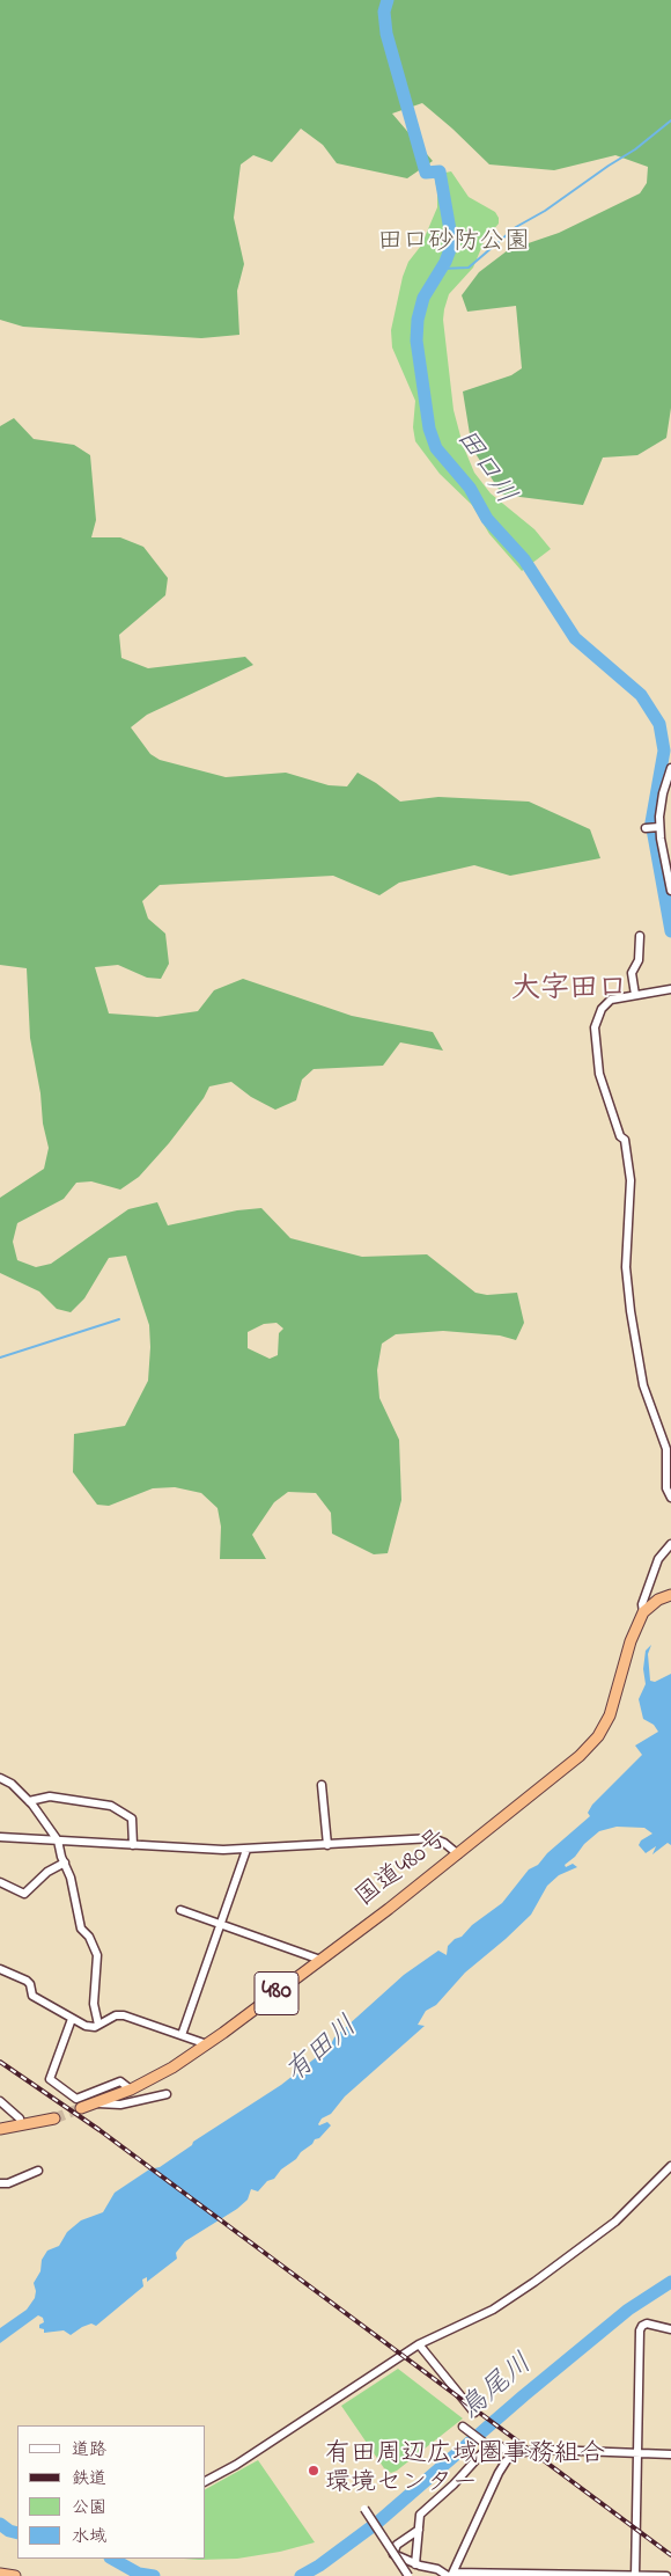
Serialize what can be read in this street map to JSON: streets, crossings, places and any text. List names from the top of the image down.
{
  "streets": {
    "highway": ["国道480号", "480"]
  },
  "districts": ["大字田口"],
  "water": ["田口川", "有田川", "鳥尾川"],
  "parks": ["田口砂防公園"],
  "places": ["有田周辺広域圏事務組合 環境センター"],
  "legend": [
    "道路",
    "鉄道",
    "公園",
    "水域"
  ]
}
